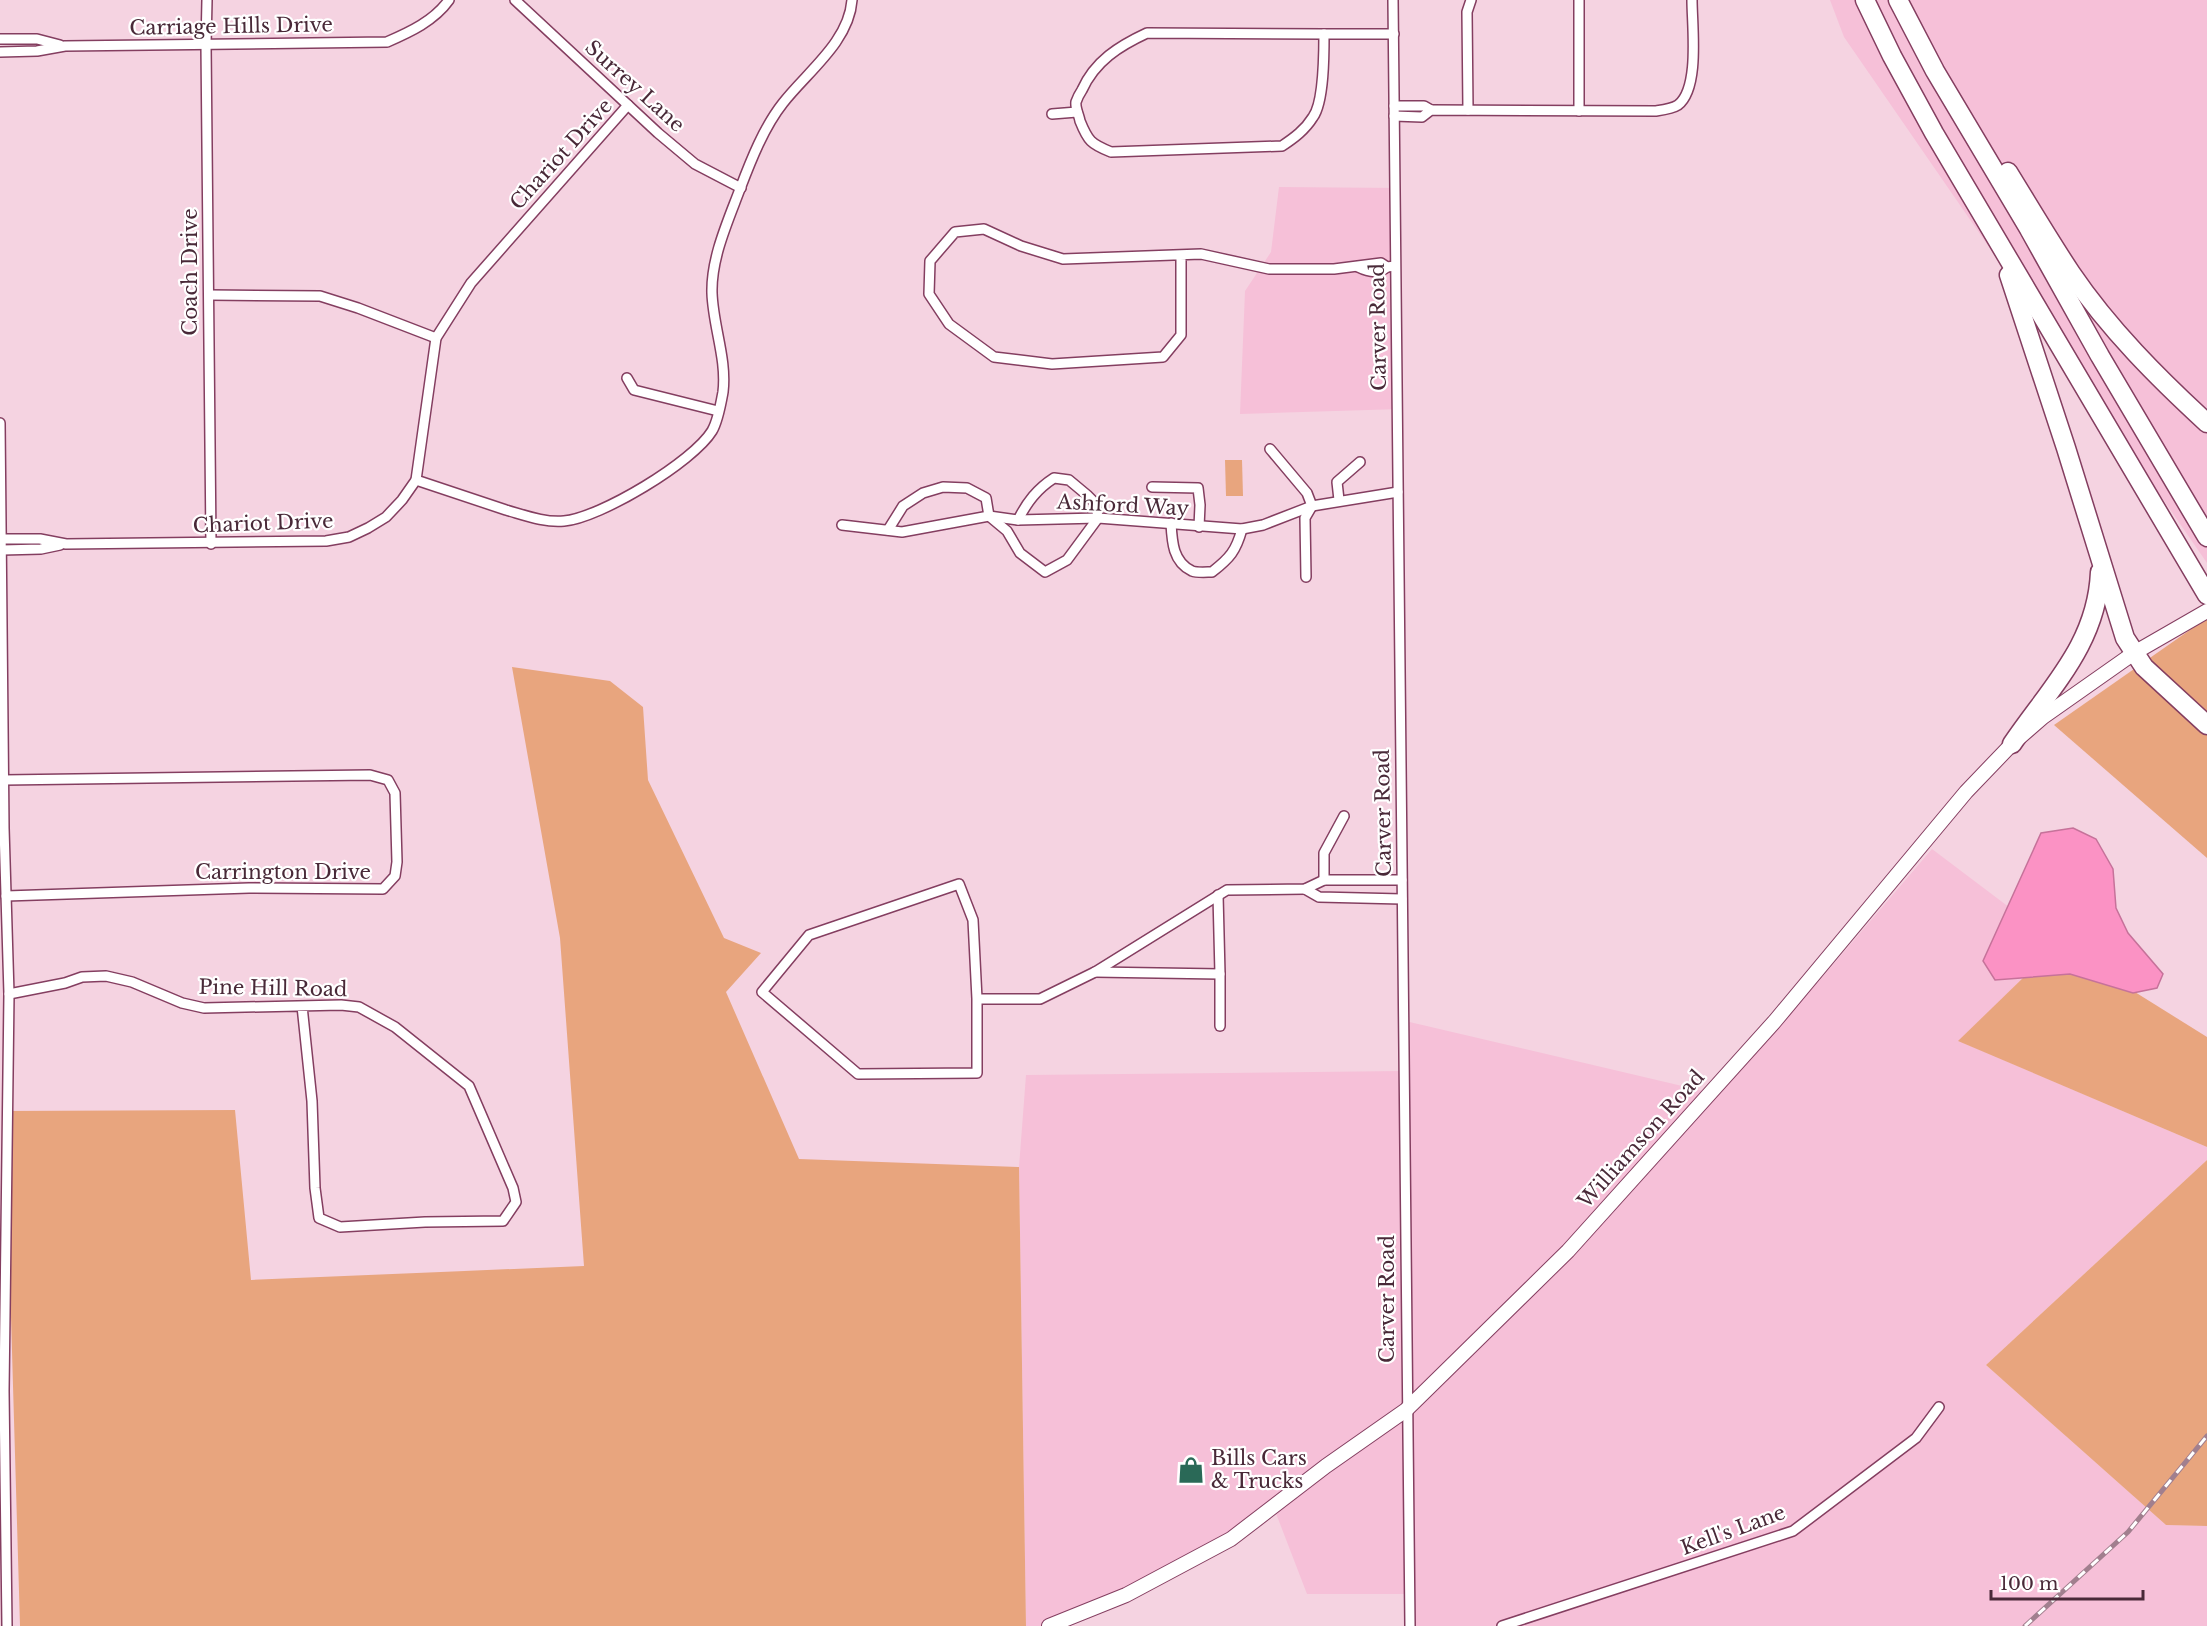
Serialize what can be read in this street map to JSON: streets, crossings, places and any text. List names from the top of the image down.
{
  "streets": {
    "main road": ["Williamson Road"],
    "street": [
      "Carriage Hills Drive",
      "Surrey Lane",
      "Chariot Drive",
      "Coach Drive",
      "Carver Road",
      "Ashford Way",
      "Carrington Drive",
      "Pine Hill Road",
      "Kell's Lane"
    ]
  },
  "crossings": [
    ["Carriage Hills Drive", "Coach Drive"],
    ["Surrey Lane", "Chariot Drive"],
    ["Chariot Drive", "Coach Drive"],
    ["Carver Road", "Ashford Way"],
    ["Carver Road", "Williamson Road"]
  ],
  "places": {
    "shop": ["Bills Cars & Trucks"]
  },
  "scale_bar": "100 m"
}
